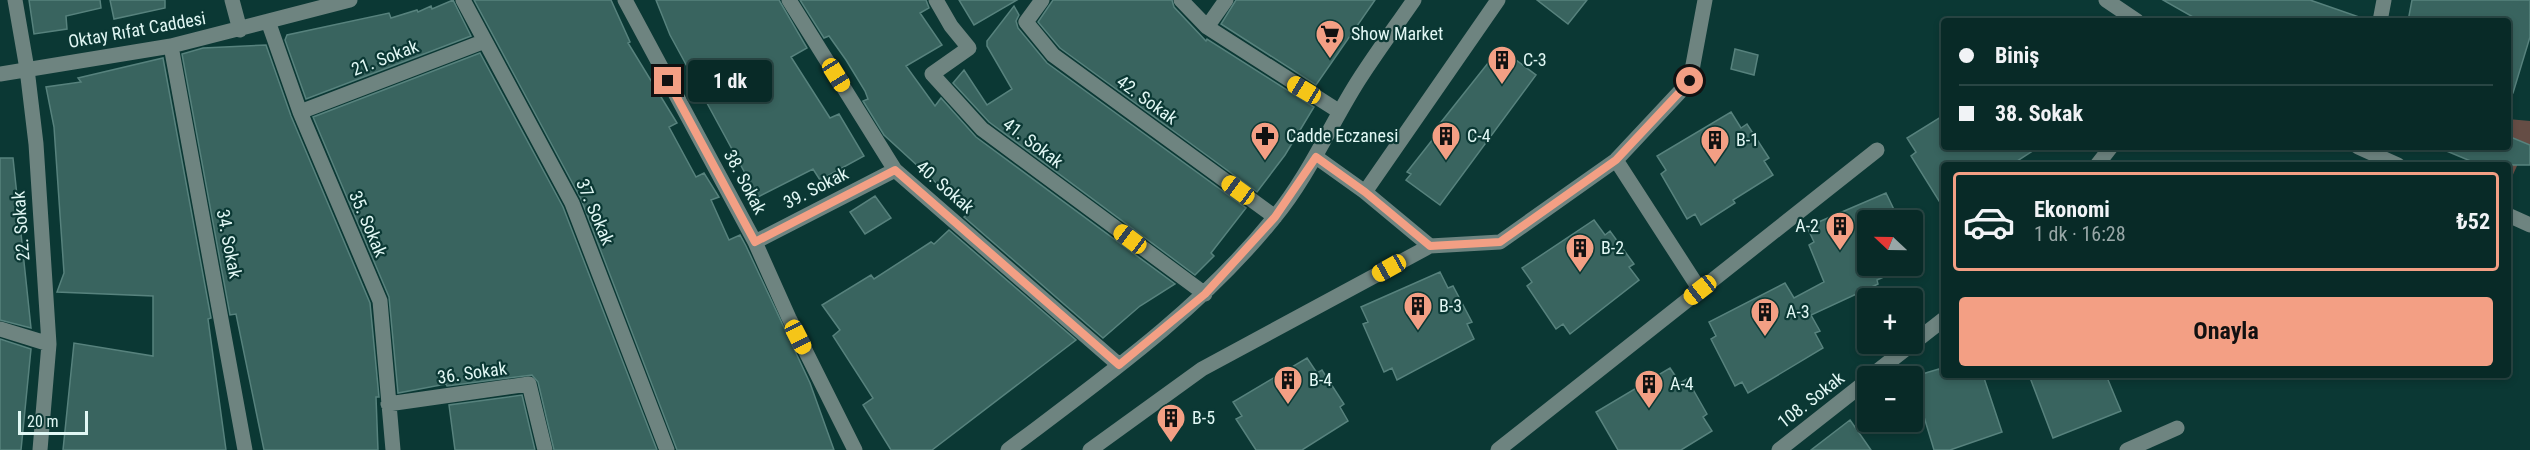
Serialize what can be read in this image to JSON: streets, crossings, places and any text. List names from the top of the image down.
{
  "streets": {
    "street": [
      "Oktay Rıfat Caddesi",
      "21. Sokak",
      "42. Sokak",
      "41. Sokak",
      "38. Sokak",
      "40. Sokak",
      "39. Sokak",
      "37. Sokak",
      "35. Sokak",
      "22. Sokak",
      "34. Sokak",
      "36. Sokak",
      "108. Sokak"
    ]
  },
  "crossings": [
    ["Oktay Rıfat Caddesi", "35. Sokak"],
    ["Oktay Rıfat Caddesi", "22. Sokak"],
    ["Oktay Rıfat Caddesi", "34. Sokak"],
    ["21. Sokak", "37. Sokak"],
    ["21. Sokak", "35. Sokak"],
    ["38. Sokak", "39. Sokak"],
    ["40. Sokak", "39. Sokak"],
    ["35. Sokak", "36. Sokak"]
  ],
  "places": {
    "supermarket": ["Show Market"],
    "building": [
      "C-3",
      "C-4",
      "B-1",
      "A-2",
      "B-2",
      "B-3",
      "A-3",
      "B-4",
      "A-4",
      "B-5"
    ],
    "pharmacy": ["Cadde Eczanesi"]
  },
  "scale_bar": "20 m",
  "north": "left",
  "page": {
    "banner": ["Biniş", "38. Sokak"],
    "bubble": "1 dk",
    "list": [
      {
        "name": "Ekonomi",
        "note": "1 dk · 16:28",
        "value": "₺52"
      }
    ],
    "map_buttons": ["+", "−"],
    "buttons": "Onayla",
    "scale": "20 m"
  }
}
